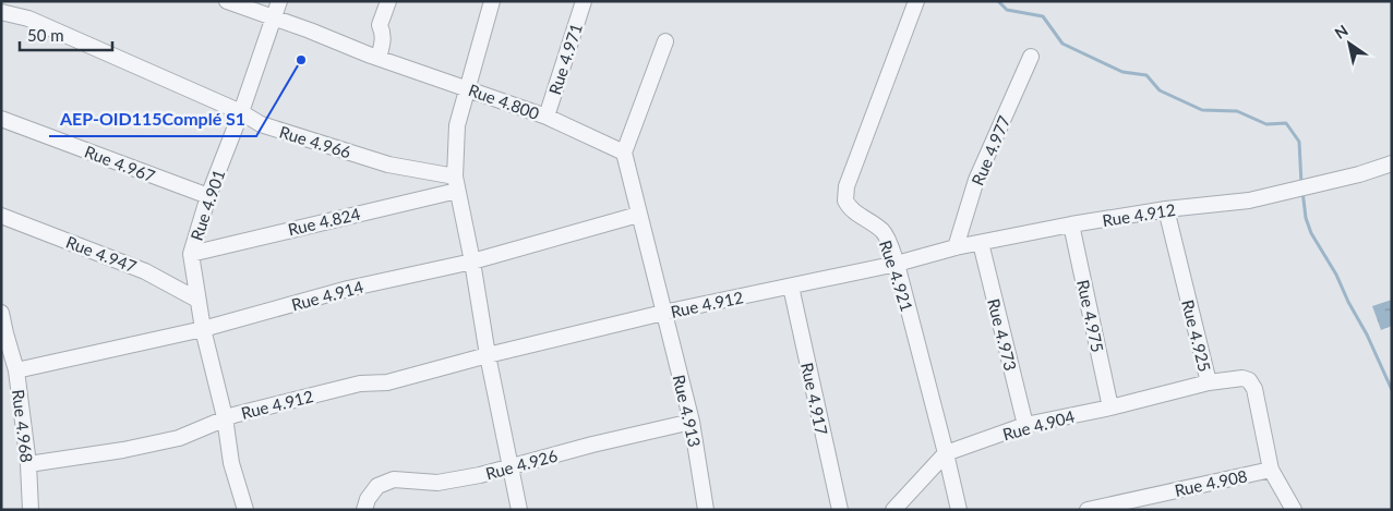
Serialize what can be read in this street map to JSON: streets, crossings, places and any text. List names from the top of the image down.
{
  "streets": {
    "street": [
      "Rue 4.971",
      "Rue 4.800",
      "Rue 4.966",
      "Rue 4.977",
      "Rue 4.967",
      "Rue 4.901",
      "Rue 4.912",
      "Rue 4.824",
      "Rue 4.947",
      "Rue 4.921",
      "Rue 4.914",
      "Rue 4.975",
      "Rue 4.973",
      "Rue 4.925",
      "Rue 4.917",
      "Rue 4.913",
      "Rue 4.904",
      "Rue 4.968",
      "Rue 4.926",
      "Rue 4.908"
    ]
  },
  "crossings": [
    ["Rue 4.971", "Rue 4.800"],
    ["Rue 4.800", "Rue 4.901"],
    ["Rue 4.966", "Rue 4.901"],
    ["Rue 4.966", "Rue 4.824"],
    ["Rue 4.977", "Rue 4.912"],
    ["Rue 4.967", "Rue 4.901"],
    ["Rue 4.901", "Rue 4.912"],
    ["Rue 4.901", "Rue 4.824"],
    ["Rue 4.901", "Rue 4.947"],
    ["Rue 4.901", "Rue 4.914"],
    ["Rue 4.912", "Rue 4.921"],
    ["Rue 4.912", "Rue 4.975"],
    ["Rue 4.912", "Rue 4.973"],
    ["Rue 4.912", "Rue 4.925"],
    ["Rue 4.912", "Rue 4.917"],
    ["Rue 4.912", "Rue 4.913"],
    ["Rue 4.912", "Rue 4.968"],
    ["Rue 4.921", "Rue 4.904"],
    ["Rue 4.914", "Rue 4.968"],
    ["Rue 4.975", "Rue 4.904"],
    ["Rue 4.973", "Rue 4.904"],
    ["Rue 4.925", "Rue 4.904"],
    ["Rue 4.925", "Rue 4.908"],
    ["Rue 4.913", "Rue 4.926"]
  ],
  "places": ["AEP-OID115Complé S1"],
  "scale_bar": "50 m",
  "north": "top left"
}
